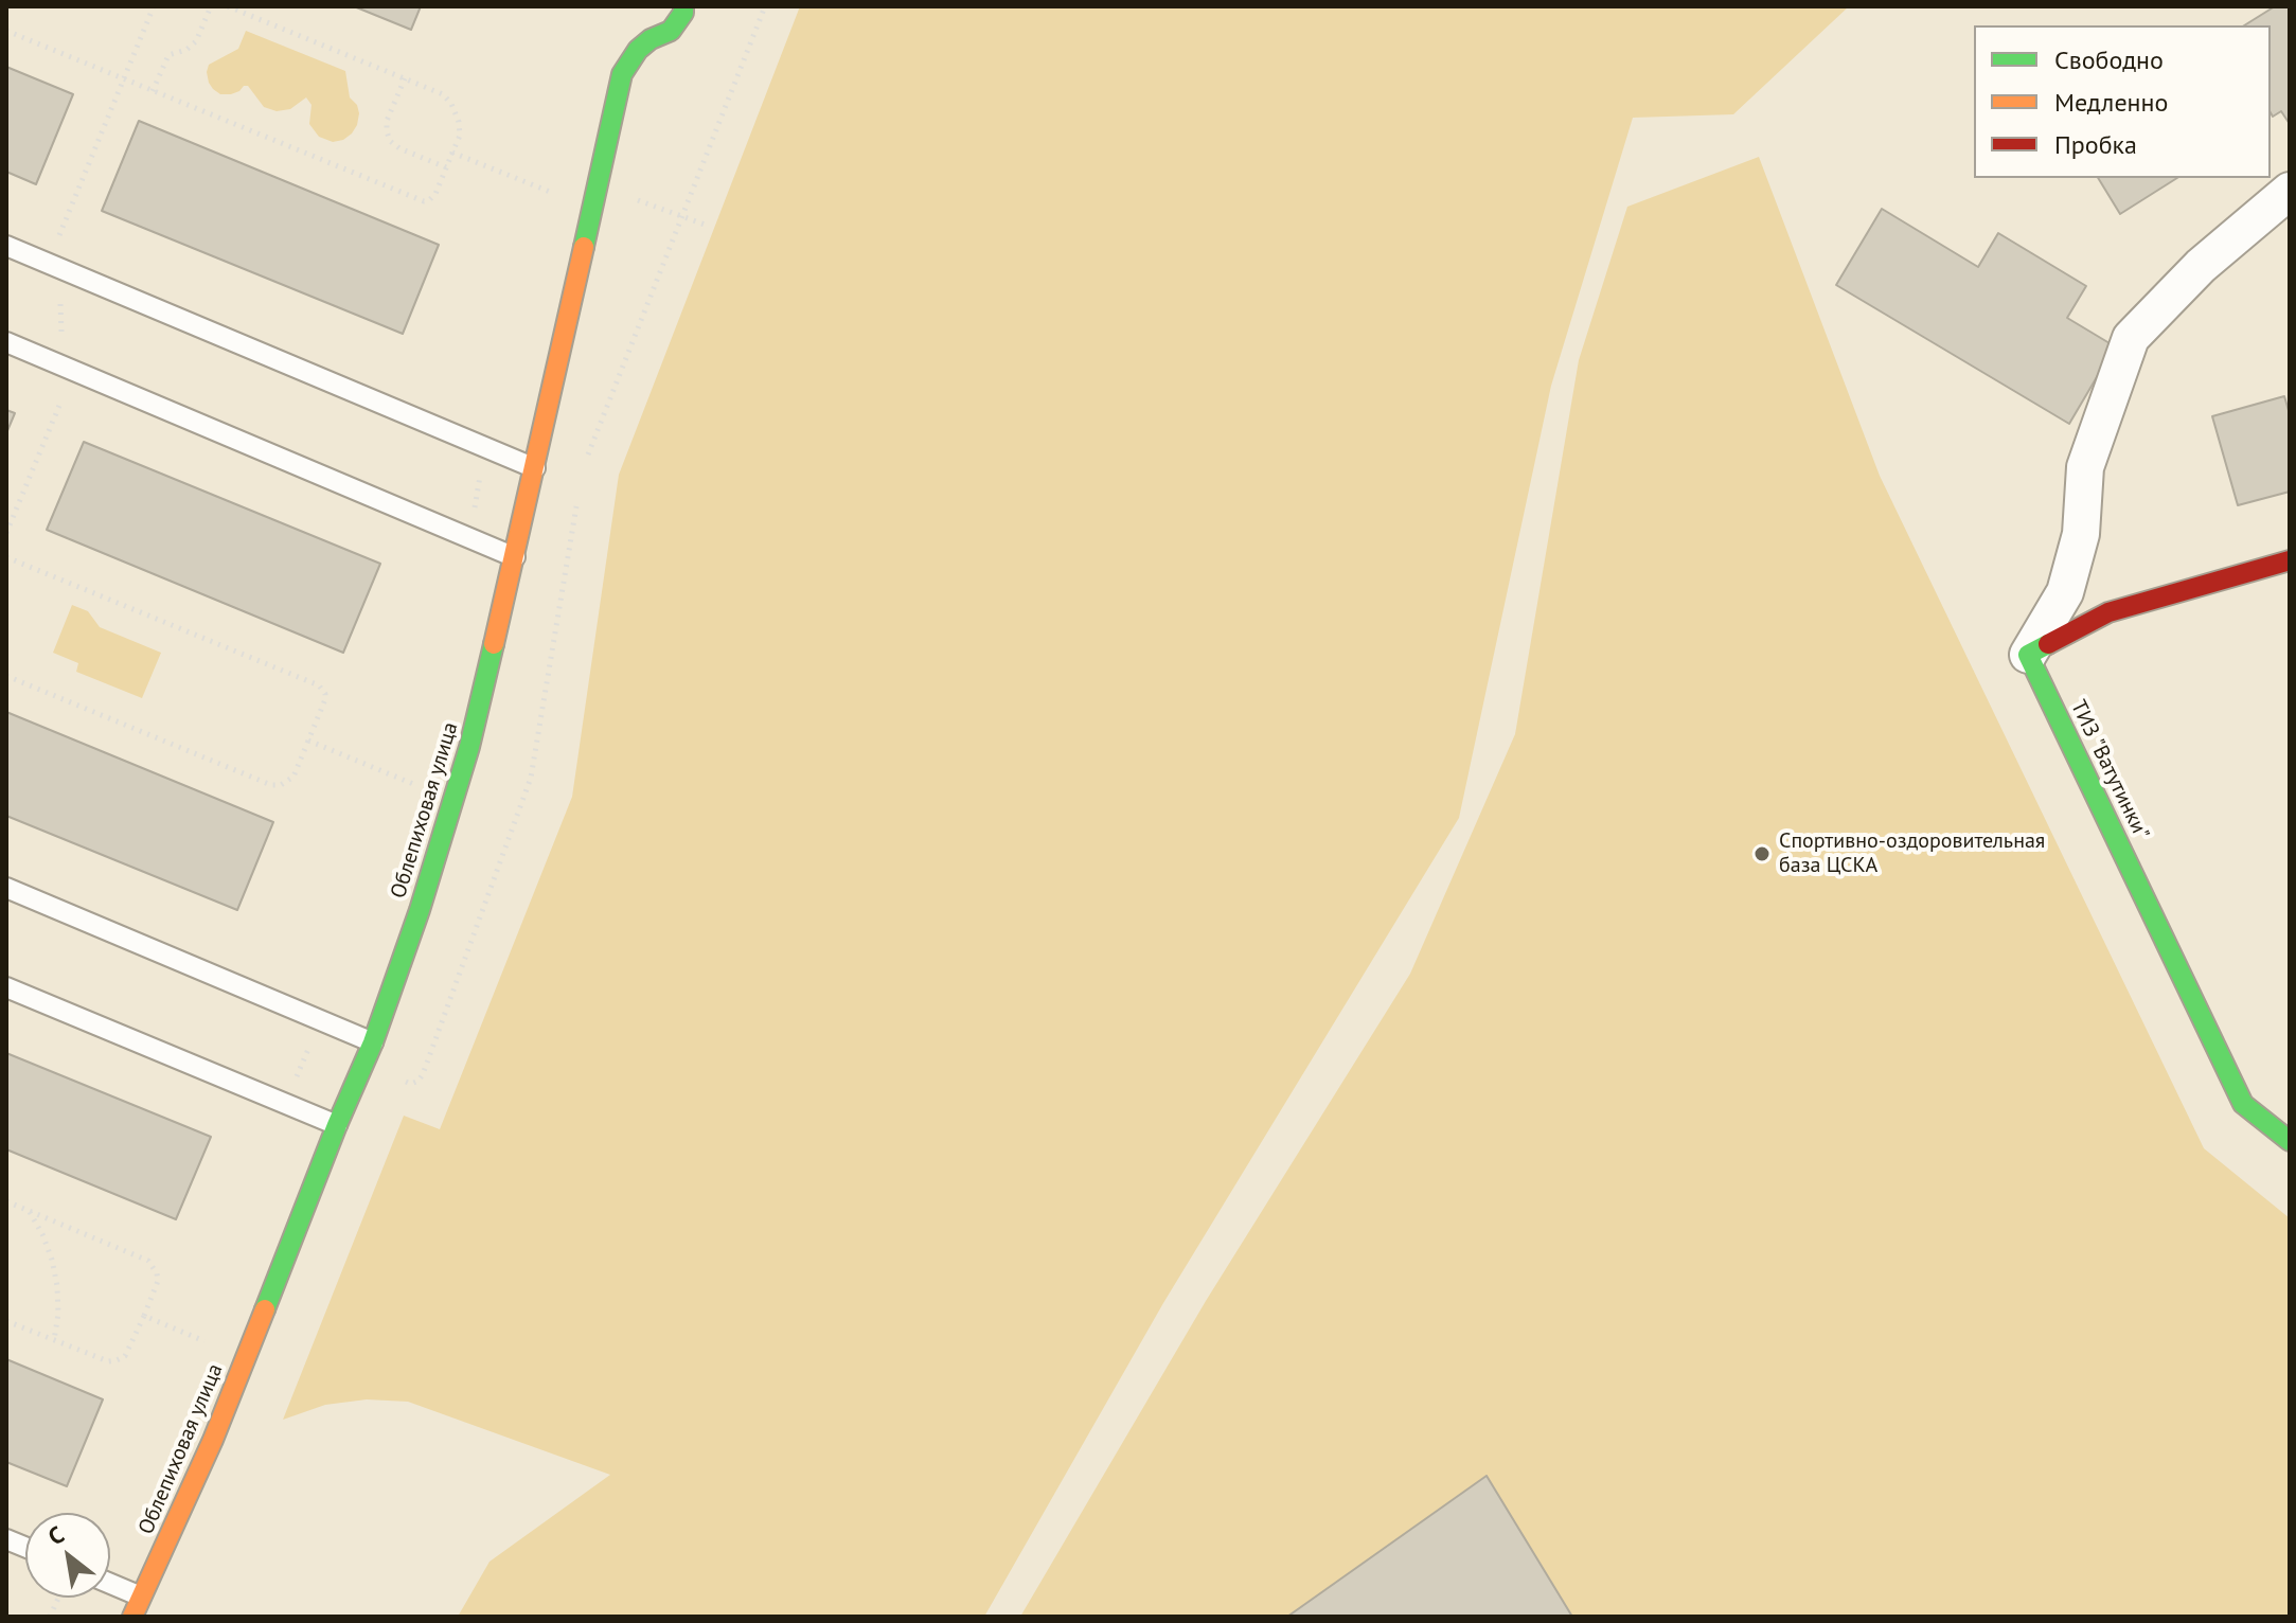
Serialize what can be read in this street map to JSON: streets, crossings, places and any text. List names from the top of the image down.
{
  "streets": {
    "street": ["ТИЗ \"Ватутинки\"", "Облепиховая улица"]
  },
  "places": ["Спортивно-оздоровительная база ЦСКА"],
  "legend": ["Свободно", "Медленно", "Пробка"],
  "north": "top left"
}
